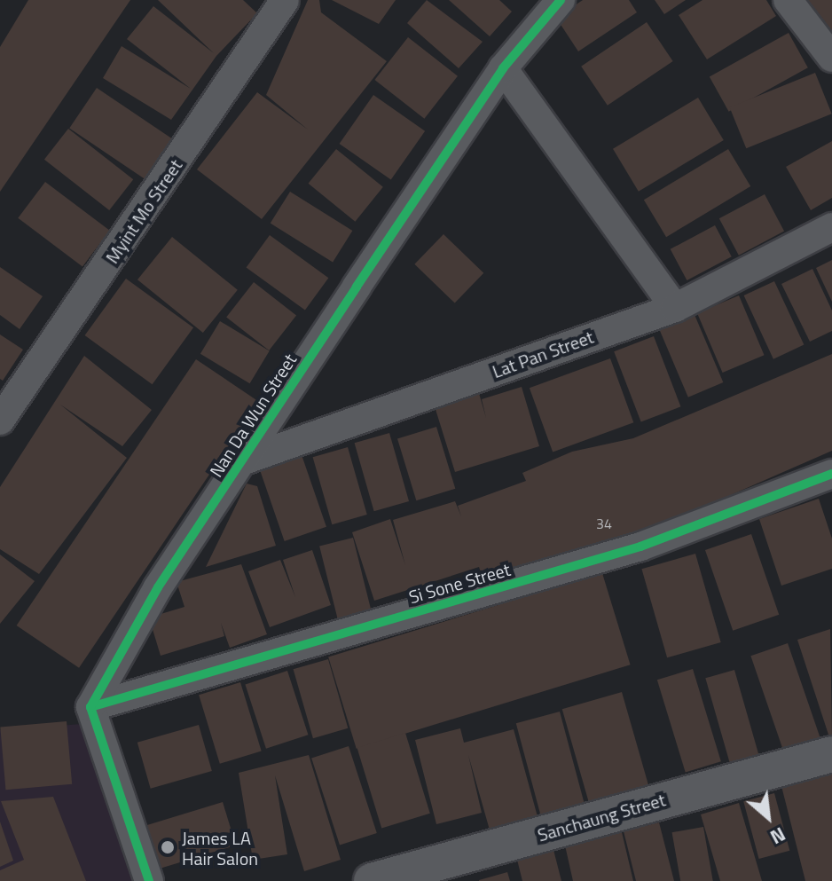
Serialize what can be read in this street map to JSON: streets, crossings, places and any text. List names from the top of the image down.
{
  "streets": {
    "street": [
      "Myint Mo Street",
      "Lat Pan Street",
      "Nan Da Wun Street",
      "Si Sone Street",
      "Sanchaung Street"
    ]
  },
  "crossings": [
    ["Lat Pan Street", "Nan Da Wun Street"],
    ["Nan Da Wun Street", "Si Sone Street"]
  ],
  "places": ["James LA Hair Salon"],
  "house_numbers": ["34"],
  "north": "bottom right"
}
